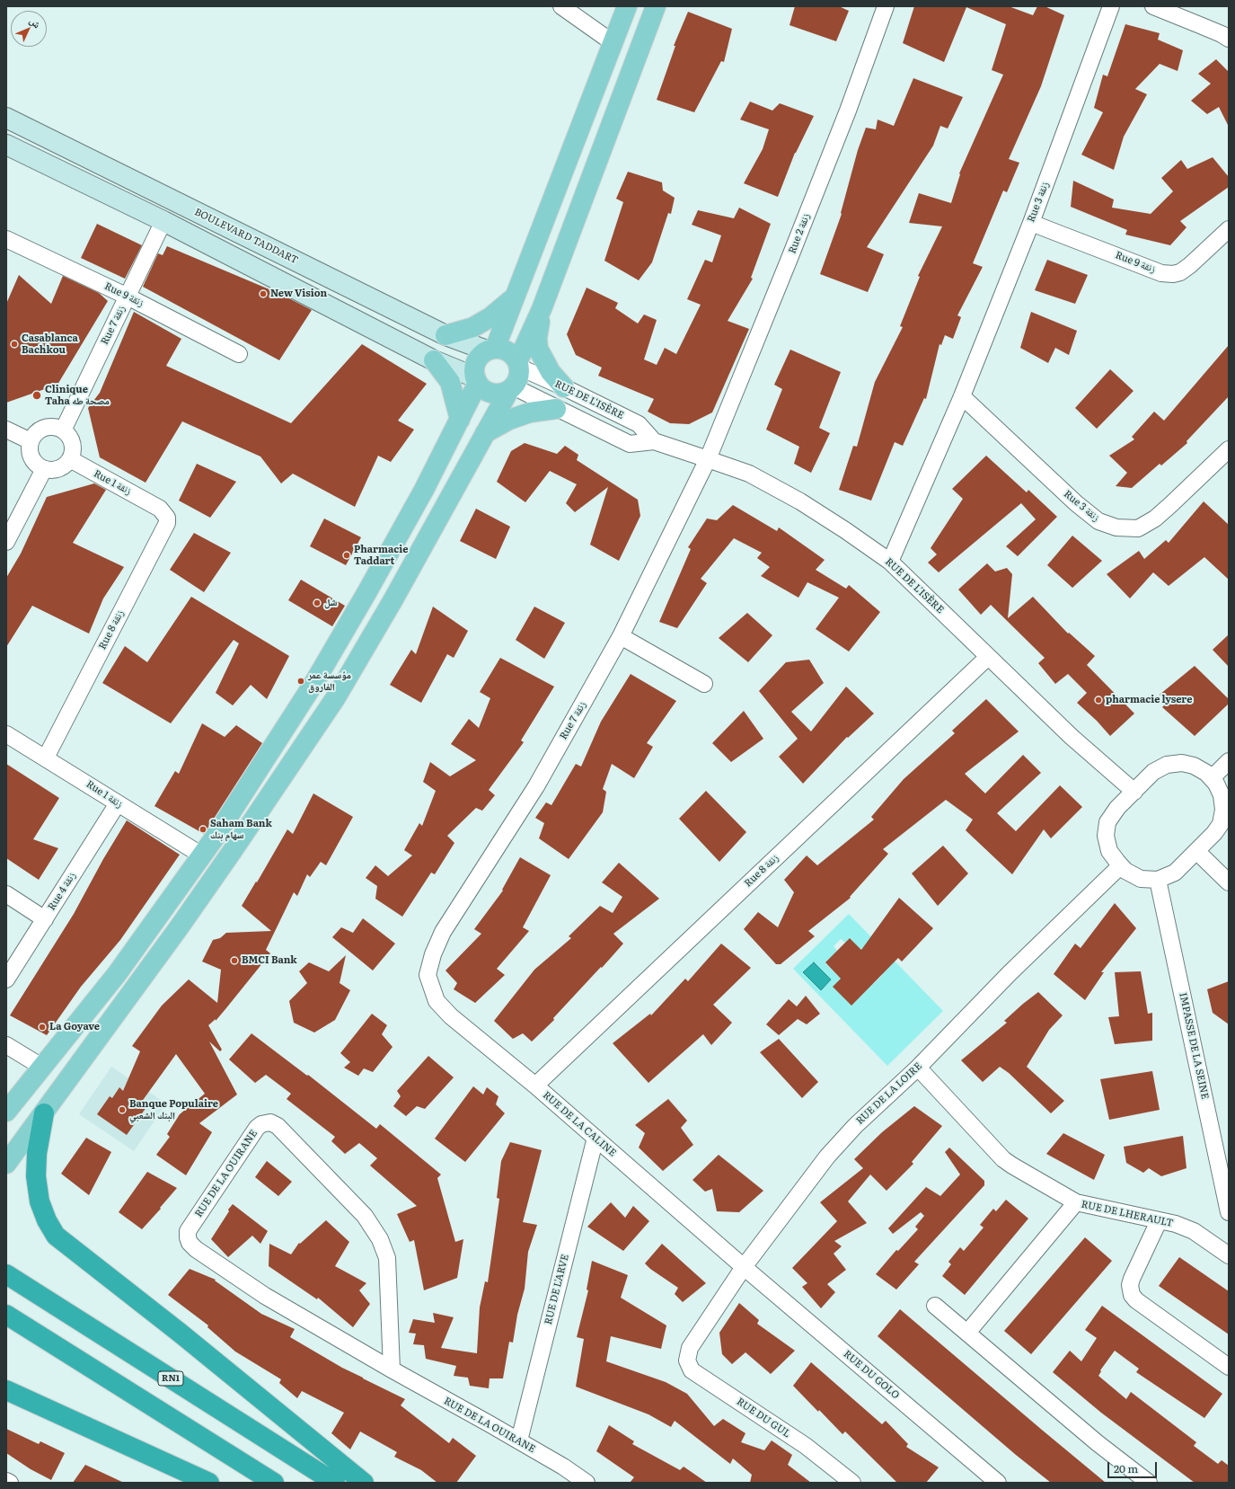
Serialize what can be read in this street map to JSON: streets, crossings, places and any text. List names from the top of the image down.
{
  "streets": {
    "highway": ["RN1"],
    "street": [
      "Rue 3 زنقة",
      "Rue 2 زنقة",
      "BOULEVARD TADDART",
      "Rue 9 زنقة",
      "Rue 7 زنقة",
      "RUE DE L'ISÈRE",
      "Rue 1 زنقة",
      "Rue 8 زنقة",
      "Rue 4 زنقة",
      "IMPASSE DE LA SEINE",
      "RUE DE LA LOIRE",
      "RUE DE LA CALINE",
      "RUE DE LA OUIRANE",
      "RUE DE LHERAULT",
      "RUE DE L'ARVE",
      "RUE DU GOLO",
      "RUE DU GUL"
    ]
  },
  "crossings": [
    ["Rue 3 زنقة", "Rue 9 زنقة"],
    ["Rue 3 زنقة", "RUE DE L'ISÈRE"],
    ["Rue 2 زنقة", "Rue 7 زنقة"],
    ["Rue 2 زنقة", "RUE DE L'ISÈRE"],
    ["BOULEVARD TADDART", "RUE DE L'ISÈRE"],
    ["Rue 9 زنقة", "Rue 7 زنقة"],
    ["Rue 7 زنقة", "RUE DE L'ISÈRE"],
    ["Rue 7 زنقة", "Rue 1 زنقة"],
    ["Rue 7 زنقة", "RUE DE LA CALINE"],
    ["RUE DE L'ISÈRE", "Rue 8 زنقة"],
    ["RUE DE L'ISÈRE", "IMPASSE DE LA SEINE"],
    ["RUE DE L'ISÈRE", "RUE DE LA LOIRE"],
    ["Rue 1 زنقة", "Rue 8 زنقة"],
    ["Rue 1 زنقة", "Rue 4 زنقة"],
    ["Rue 8 زنقة", "RUE DE LA CALINE"],
    ["IMPASSE DE LA SEINE", "RUE DE LA LOIRE"],
    ["RUE DE LA LOIRE", "RUE DE LA CALINE"],
    ["RUE DE LA LOIRE", "RUE DE LHERAULT"],
    ["RUE DE LA LOIRE", "RUE DU GOLO"],
    ["RUE DE LA LOIRE", "RUE DU GUL"],
    ["RUE DE LA CALINE", "RUE DE L'ARVE"],
    ["RUE DE LA CALINE", "RUE DU GOLO"],
    ["RUE DE LA OUIRANE", "RUE DE L'ARVE"]
  ],
  "places": [
    "New Vision",
    "Casablanca Bachkou",
    "Clinique Taha مصحة طه",
    "Pharmacie Taddart",
    "شل",
    "مؤسسة عمر الفاروق",
    "pharmacie lysere",
    "Saham Bank سهام بنك",
    "BMCI Bank",
    "La Goyave",
    "Banque Populaire البنك الشعبي"
  ],
  "scale_bar": "20 m",
  "north": "top right"
}
